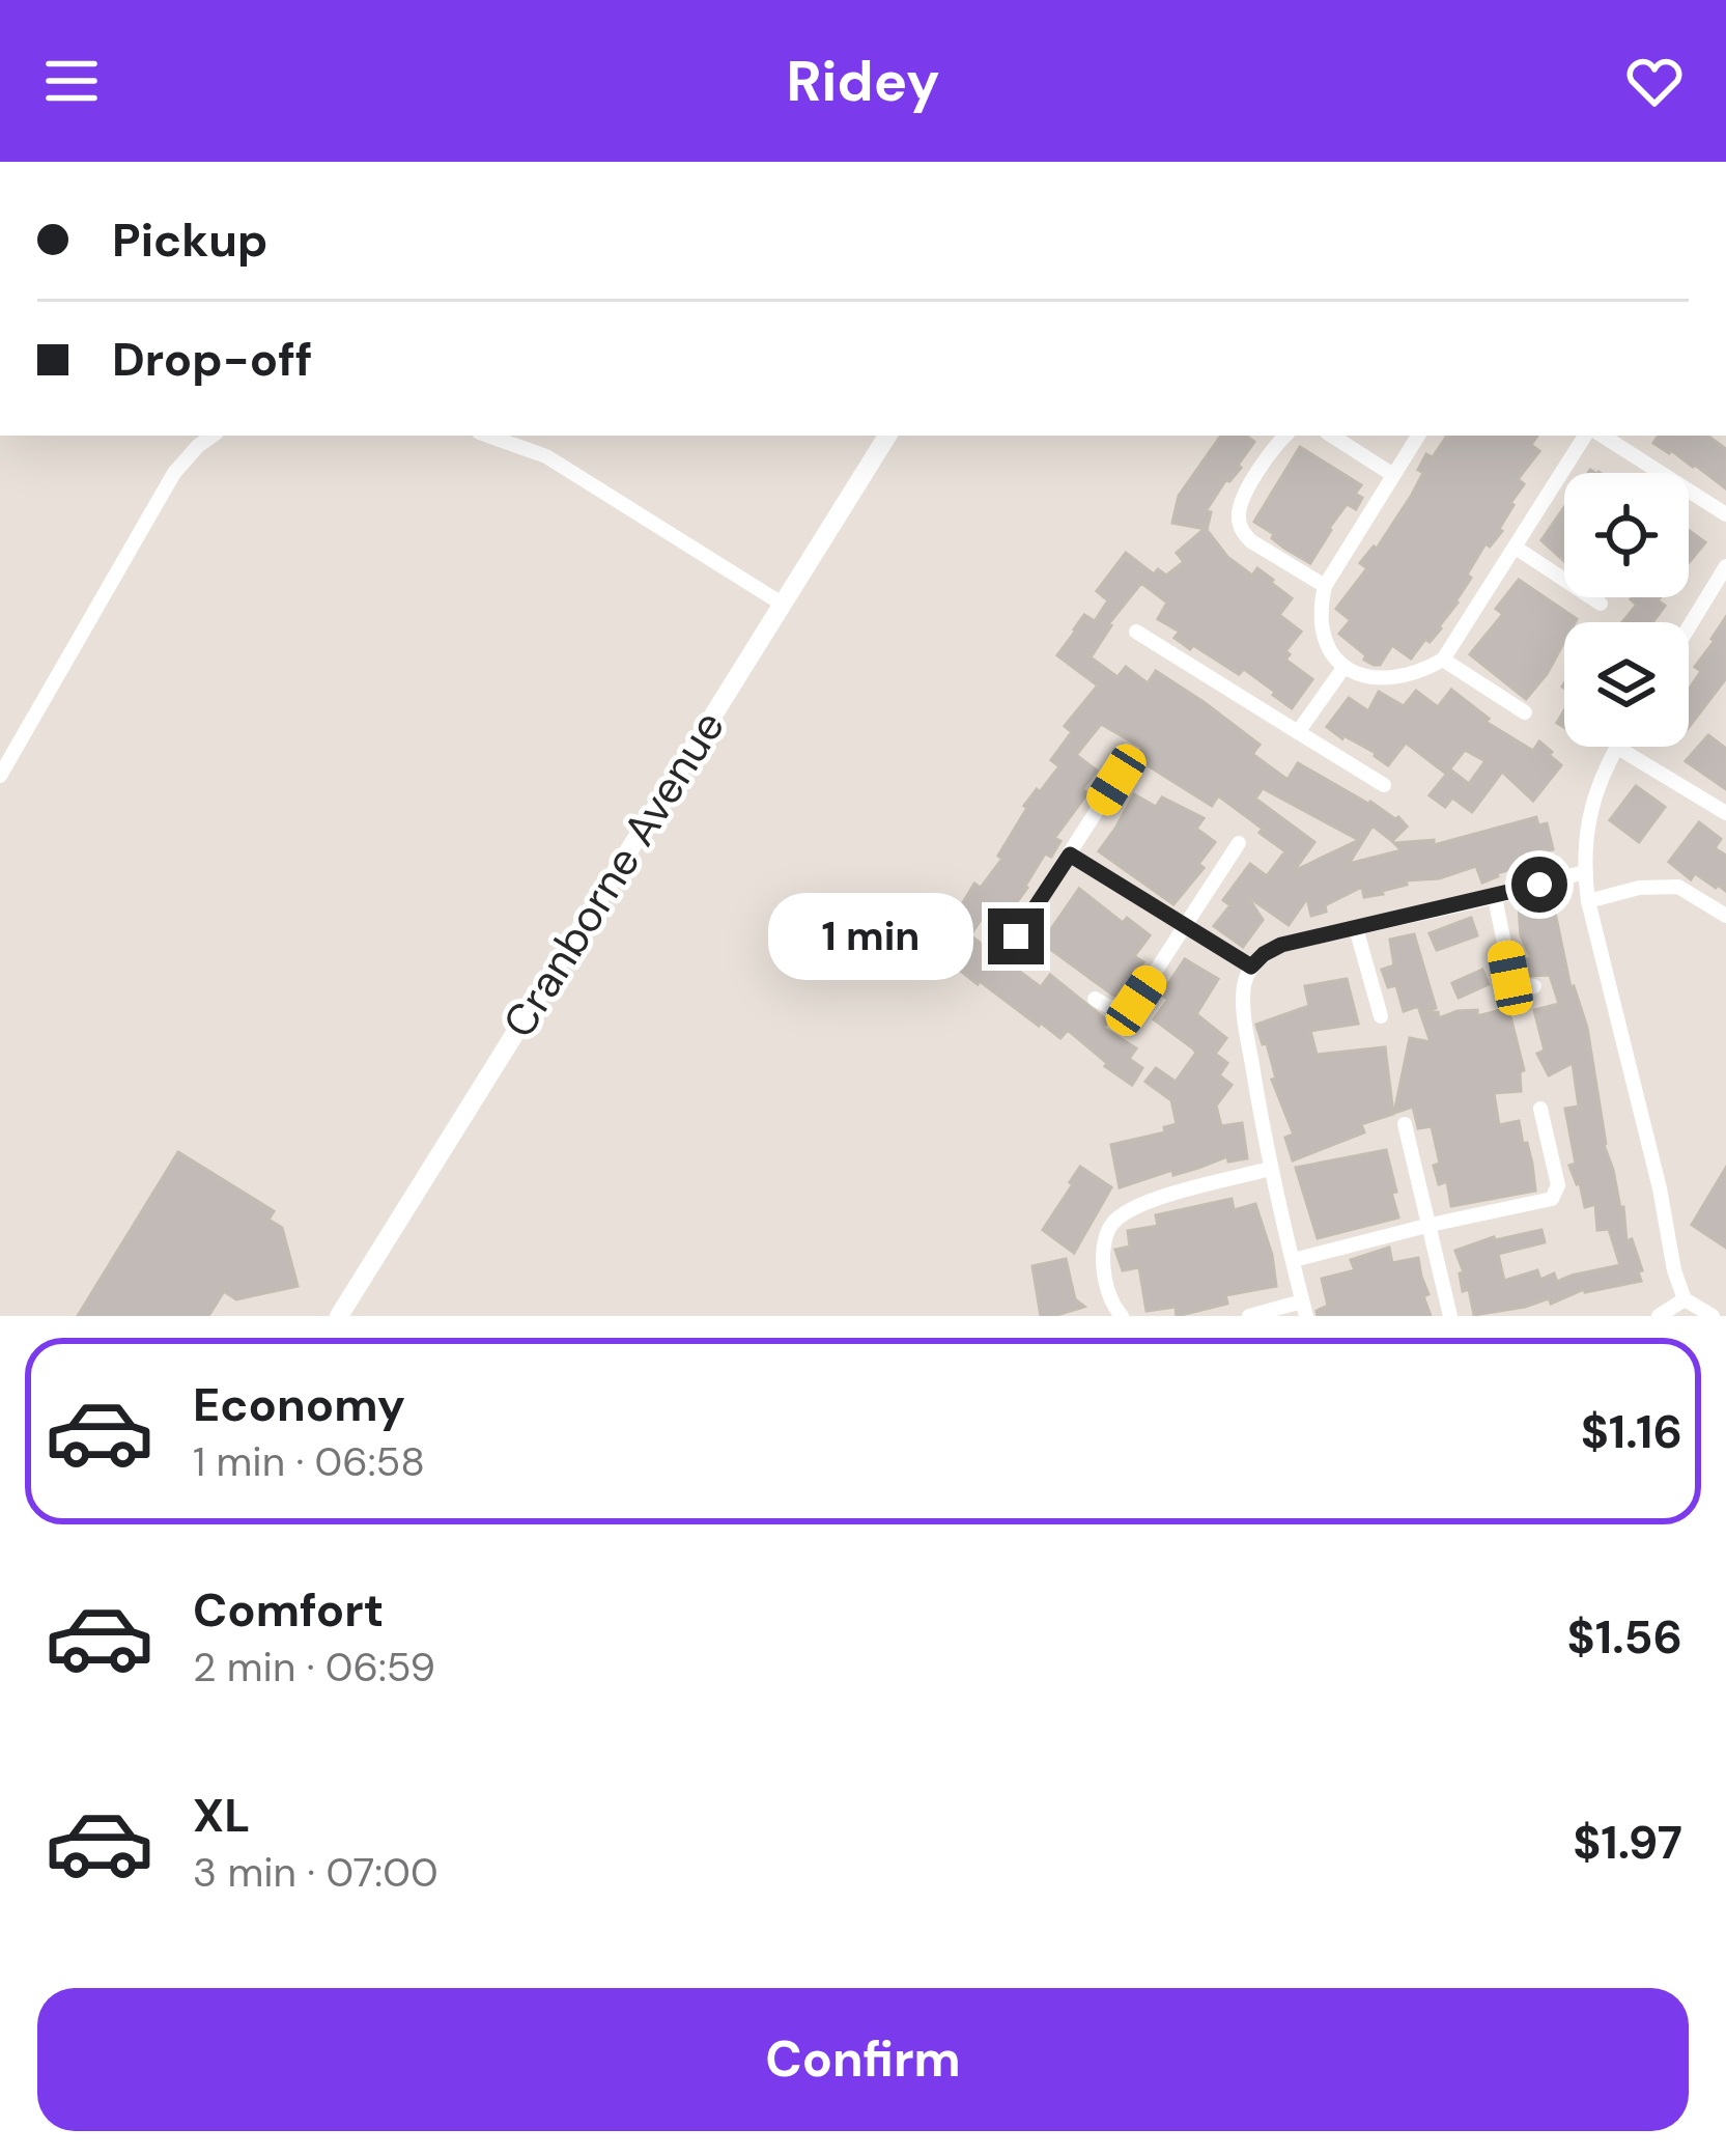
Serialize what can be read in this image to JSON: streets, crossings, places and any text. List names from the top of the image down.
{
  "streets": {
    "street": ["Cranborne Avenue"]
  },
  "page": {
    "header": "Ridey",
    "banner": ["Pickup", "Drop-off"],
    "bubble": "1 min",
    "list": [
      {
        "name": "Economy",
        "note": "1 min · 06:58",
        "value": "$1.16"
      },
      {
        "name": "Comfort",
        "note": "2 min · 06:59",
        "value": "$1.56"
      },
      {
        "name": "XL",
        "note": "3 min · 07:00",
        "value": "$1.97"
      }
    ],
    "buttons": "Confirm"
  }
}
